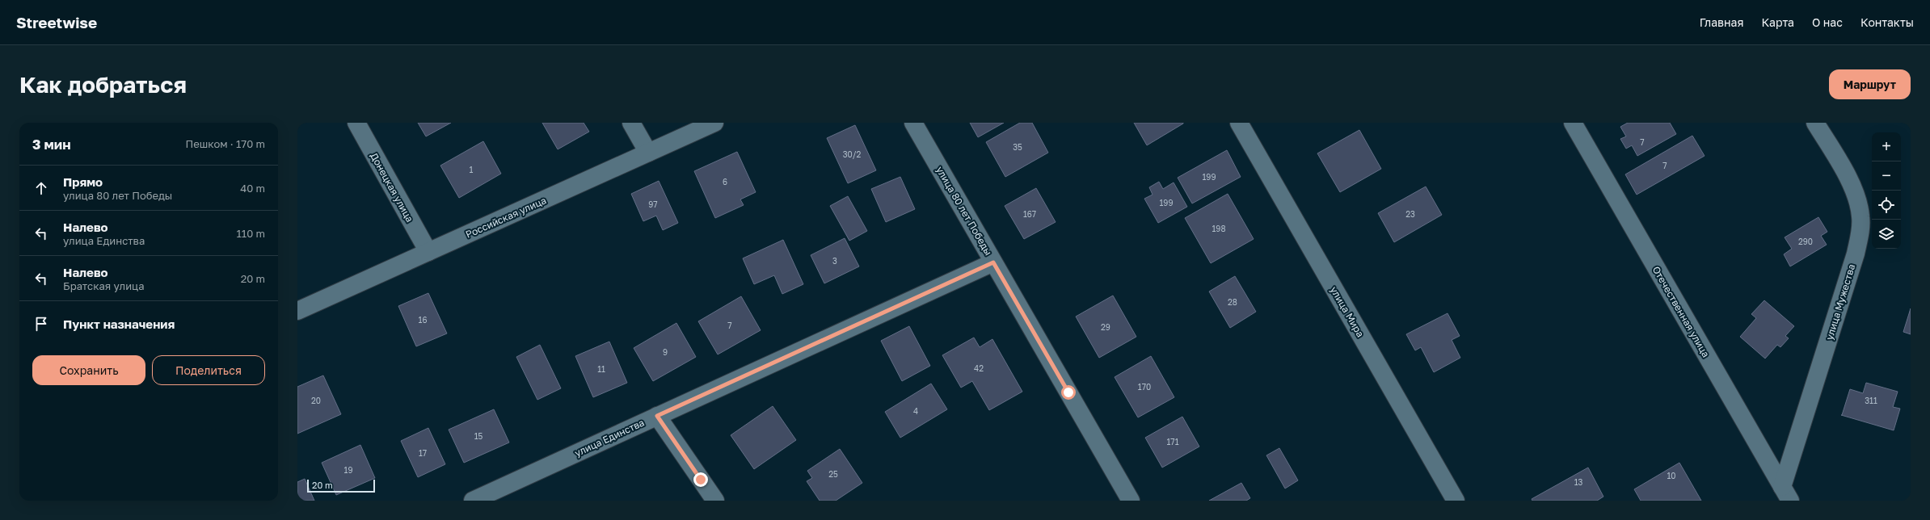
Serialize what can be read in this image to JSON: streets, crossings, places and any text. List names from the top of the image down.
{
  "streets": {
    "street": [
      "Донецкая улица",
      "улица 80 лет Победы",
      "Российская улица",
      "улица Мужества",
      "улица Мира",
      "Отечественная улица",
      "улица Единства"
    ]
  },
  "crossings": [
    ["Донецкая улица", "Российская улица"],
    ["улица 80 лет Победы", "улица Единства"],
    ["улица Мужества", "Отечественная улица"]
  ],
  "house_numbers": [
    "7",
    "35",
    "30/2",
    "7",
    "1",
    "199",
    "6",
    "199",
    "97",
    "167",
    "23",
    "198",
    "290",
    "3",
    "28",
    "16",
    "7",
    "29",
    "9",
    "42",
    "11",
    "170",
    "20",
    "311",
    "4",
    "15",
    "171",
    "17",
    "19",
    "25",
    "10",
    "13"
  ],
  "scale_bar": "20 m",
  "page": {
    "header": "Streetwise",
    "nav": [
      "Главная",
      "Карта",
      "О нас",
      "Контакты"
    ],
    "buttons": [
      "Маршрут",
      ["Сохранить", "Поделиться"]
    ],
    "title": "Как добраться",
    "heading": ["3 мин", "Пешком · 170 m"],
    "map_buttons": ["+", "−"],
    "list": [
      ["Прямо", "улица 80 лет Победы", "40 m"],
      ["Налево", "улица Единства", "110 m"],
      ["Налево", "Братская улица", "20 m"],
      "Пункт назначения"
    ],
    "scale": "20 m"
  }
}
